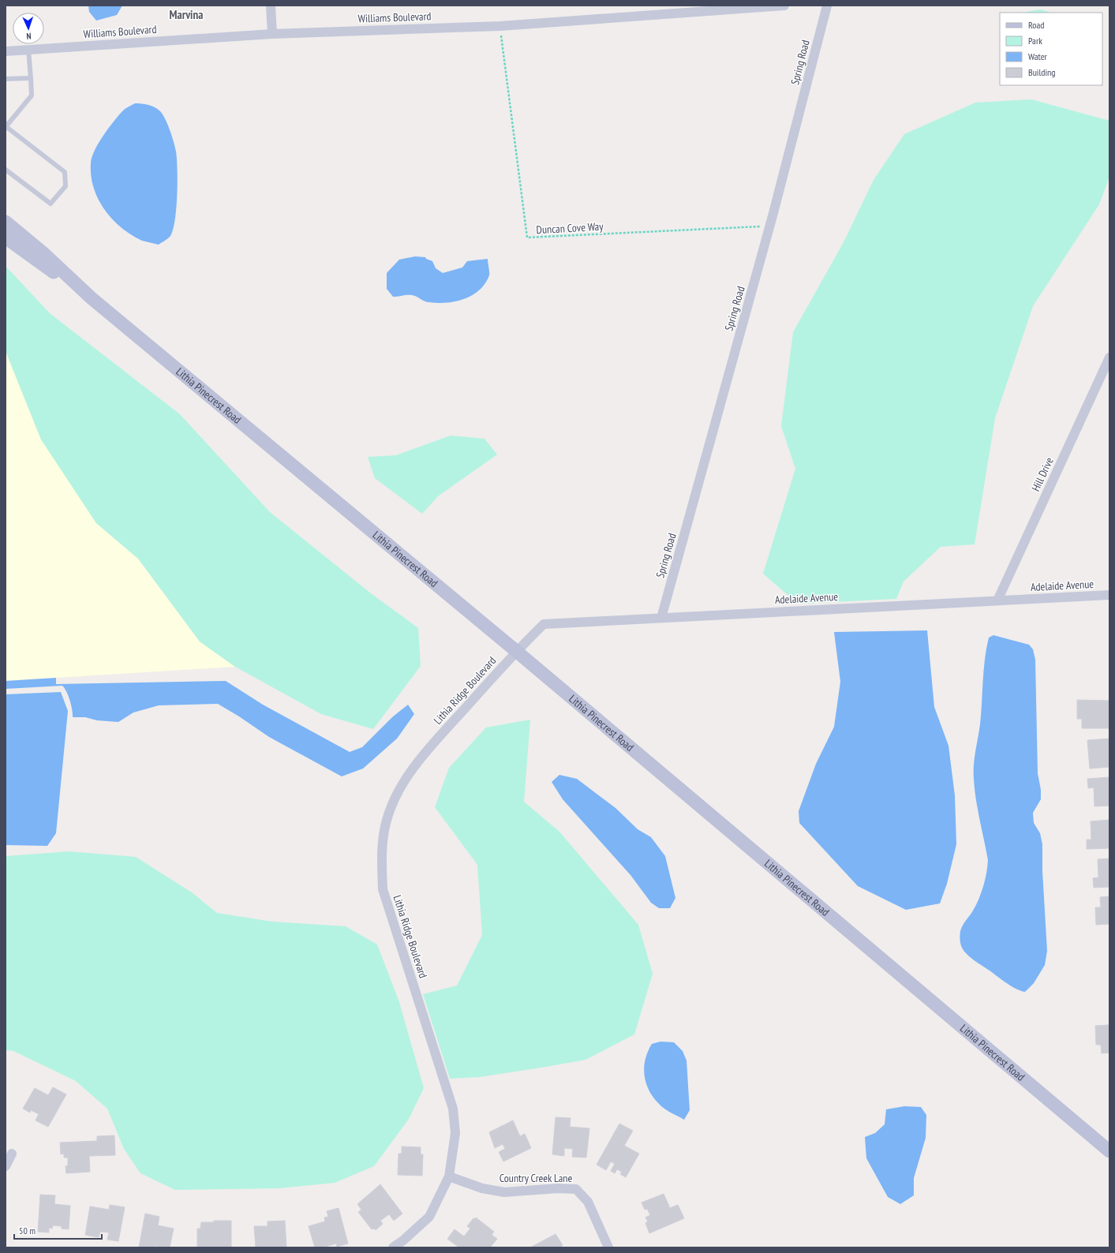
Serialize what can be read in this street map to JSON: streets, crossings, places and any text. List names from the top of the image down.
{
  "streets": {
    "main road": ["Lithia Pinecrest Road"],
    "street": [
      "Williams Boulevard",
      "Spring Road",
      "Hill Drive",
      "Adelaide Avenue",
      "Lithia Ridge Boulevard",
      "Country Creek Lane"
    ],
    "path": ["Duncan Cove Way"]
  },
  "crossings": [
    ["Williams Boulevard", "Duncan Cove Way"],
    ["Spring Road", "Duncan Cove Way"],
    ["Spring Road", "Adelaide Avenue"],
    ["Lithia Pinecrest Road", "Adelaide Avenue"],
    ["Lithia Pinecrest Road", "Lithia Ridge Boulevard"],
    ["Hill Drive", "Adelaide Avenue"],
    ["Adelaide Avenue", "Lithia Ridge Boulevard"],
    ["Lithia Ridge Boulevard", "Country Creek Lane"]
  ],
  "districts": ["Marvina"],
  "legend": [
    "Road",
    "Park",
    "Water",
    "Building"
  ],
  "scale_bar": "50 m",
  "north": "bottom"
}
